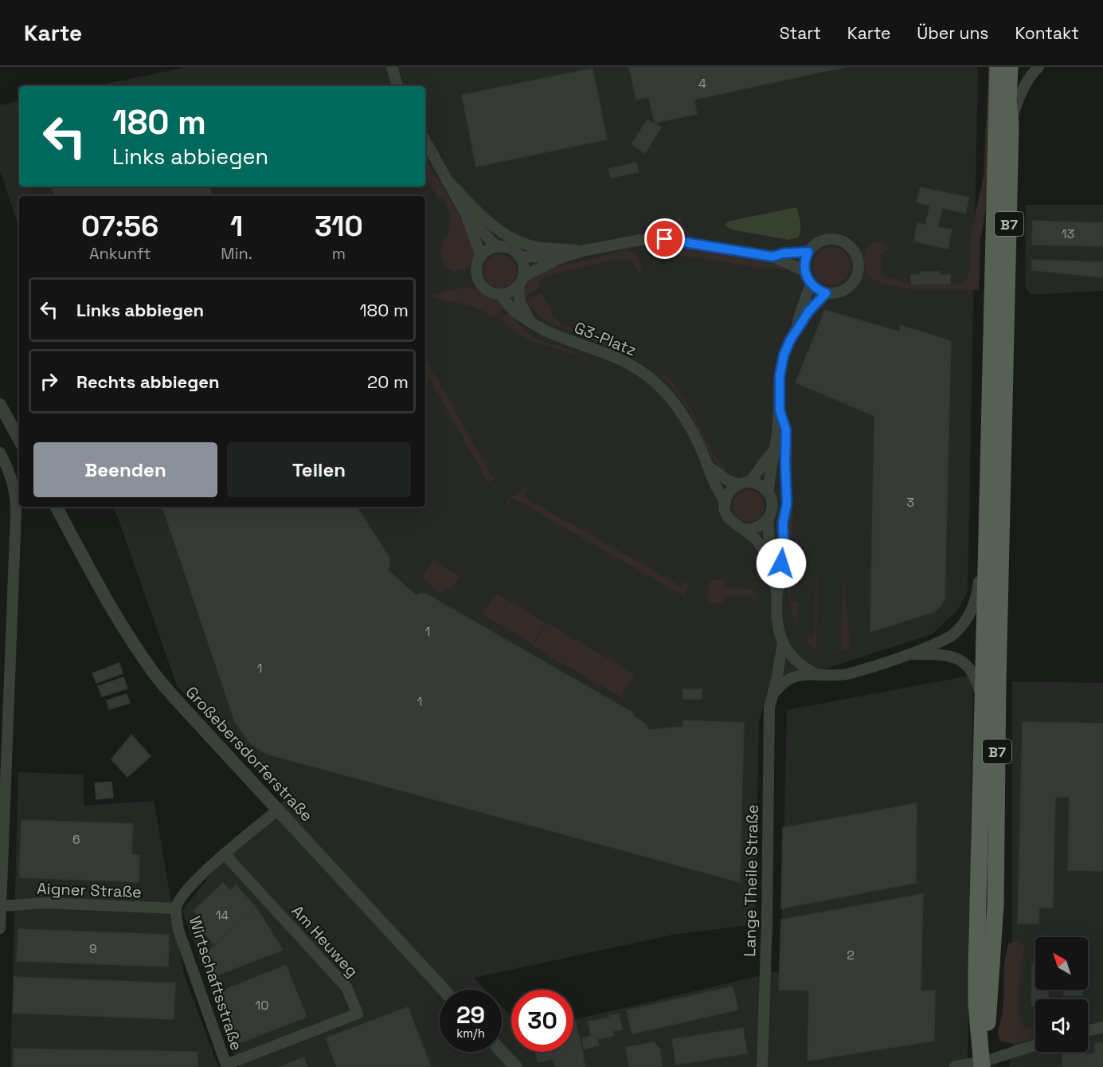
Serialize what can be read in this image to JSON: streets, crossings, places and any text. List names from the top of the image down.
{
  "streets": {
    "main road": ["B7"],
    "street": [
      "G3-Platz",
      "Großebersdorferstraße",
      "Lange Theile Straße",
      "Aigner Straße",
      "Am Heuweg",
      "Wirtschaftsstraße"
    ]
  },
  "crossings": [
    ["G3-Platz", "Lange Theile Straße"],
    ["Großebersdorferstraße", "Wirtschaftsstraße"],
    ["Aigner Straße", "Wirtschaftsstraße"],
    ["Am Heuweg", "Wirtschaftsstraße"]
  ],
  "house_numbers": [
    "4",
    "13",
    "3",
    "1",
    "1",
    "1",
    "6",
    "14",
    "9",
    "2",
    "10"
  ],
  "north": "top left",
  "page": {
    "header": "Karte",
    "nav": [
      "Start",
      "Karte",
      "Über uns",
      "Kontakt"
    ],
    "turn": ["180 m", "Links abbiegen"],
    "eta": [
      "07:56",
      "Ankunft",
      "1",
      "Min.",
      "310",
      "m"
    ],
    "list": [
      {
        "name": "Links abbiegen",
        "value": "180 m"
      },
      {
        "name": "Rechts abbiegen",
        "value": "20 m"
      }
    ],
    "buttons": ["Beenden", "Teilen"],
    "speed": "29 km/h",
    "limit": "30"
  }
}
